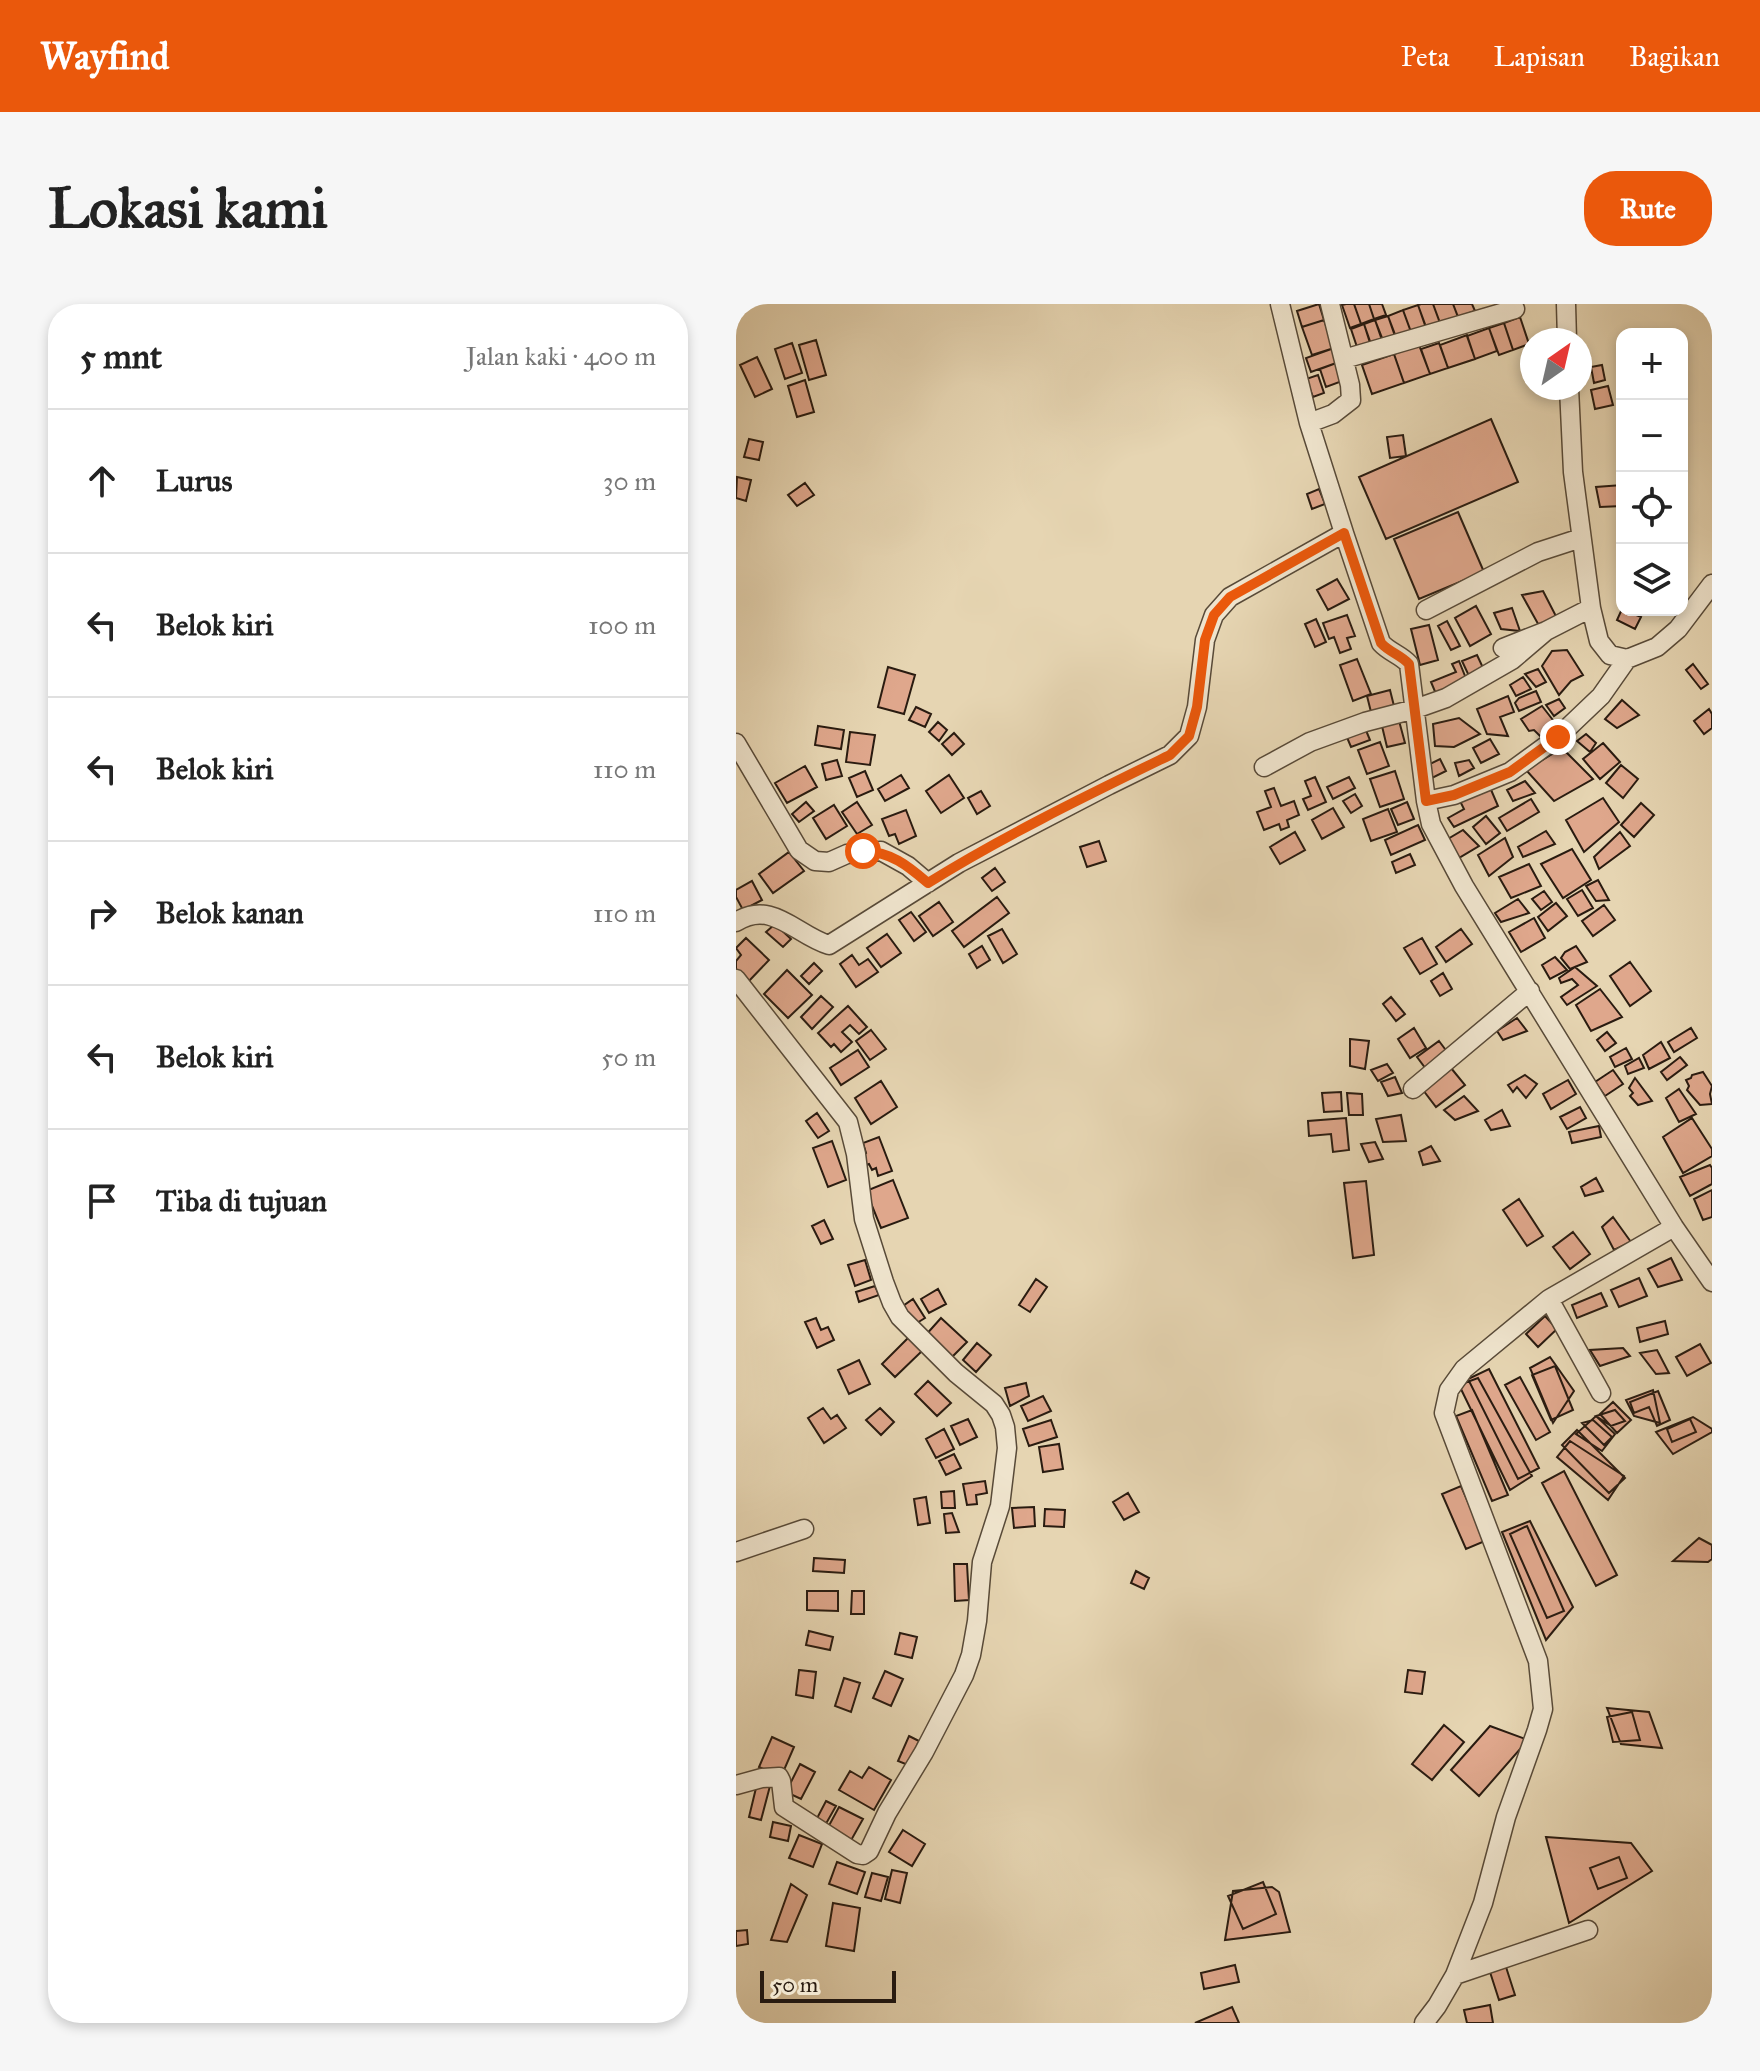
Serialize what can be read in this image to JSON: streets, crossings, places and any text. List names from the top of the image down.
{
  "scale_bar": "50 m",
  "north": "top right",
  "page": {
    "header": "Wayfind",
    "nav": ["Peta", "Lapisan", "Bagikan"],
    "buttons": "Rute",
    "title": "Lokasi kami",
    "heading": ["5 mnt", "Jalan kaki · 400 m"],
    "map_buttons": ["+", "−"],
    "list": [
      ["Lurus", "30 m"],
      ["Belok kiri", "100 m"],
      ["Belok kiri", "110 m"],
      ["Belok kanan", "110 m"],
      ["Belok kiri", "50 m"],
      "Tiba di tujuan"
    ],
    "scale": "50 m"
  }
}
